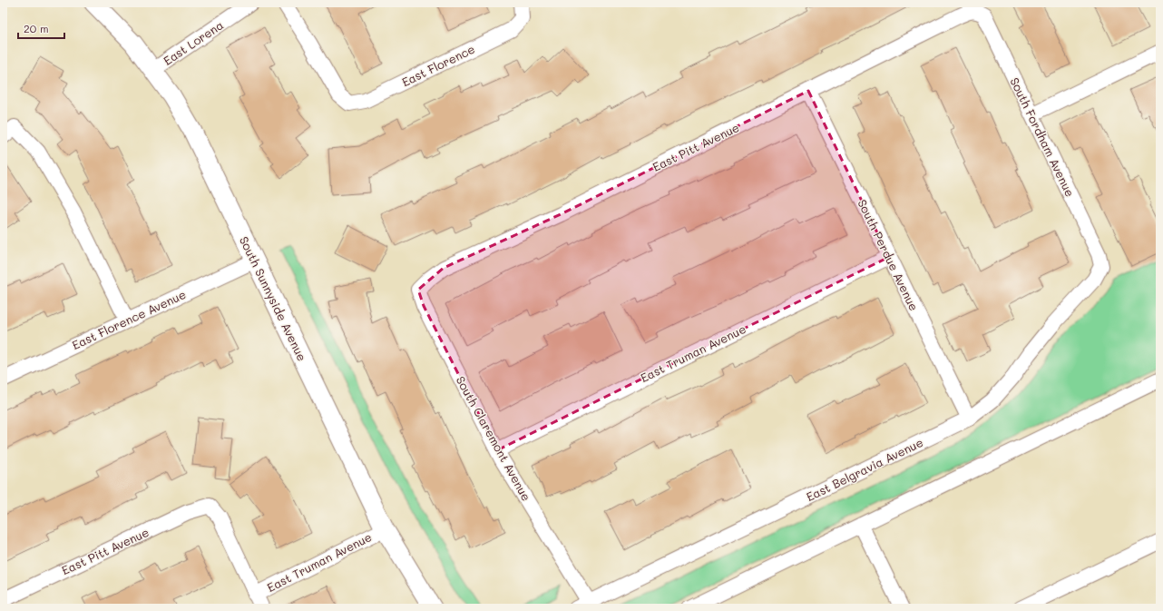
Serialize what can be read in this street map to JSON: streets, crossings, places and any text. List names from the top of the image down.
{
  "streets": {
    "street": [
      "East Lorena",
      "East Florence",
      "South Fordham Avenue",
      "East Pitt Avenue",
      "South Perdue Avenue",
      "South Sunnyside Avenue",
      "East Florence Avenue",
      "East Truman Avenue",
      "South Claremont Avenue",
      "East Belgravia Avenue"
    ]
  },
  "crossings": [
    ["East Lorena", "South Sunnyside Avenue"],
    ["South Fordham Avenue", "East Pitt Avenue"],
    ["South Fordham Avenue", "East Belgravia Avenue"],
    ["East Pitt Avenue", "South Perdue Avenue"],
    ["East Pitt Avenue", "East Truman Avenue"],
    ["East Pitt Avenue", "South Claremont Avenue"],
    ["South Perdue Avenue", "East Truman Avenue"],
    ["South Perdue Avenue", "East Belgravia Avenue"],
    ["South Sunnyside Avenue", "East Florence Avenue"],
    ["South Sunnyside Avenue", "East Truman Avenue"],
    ["East Truman Avenue", "South Claremont Avenue"],
    ["South Claremont Avenue", "East Belgravia Avenue"]
  ],
  "scale_bar": "20 m"
}
